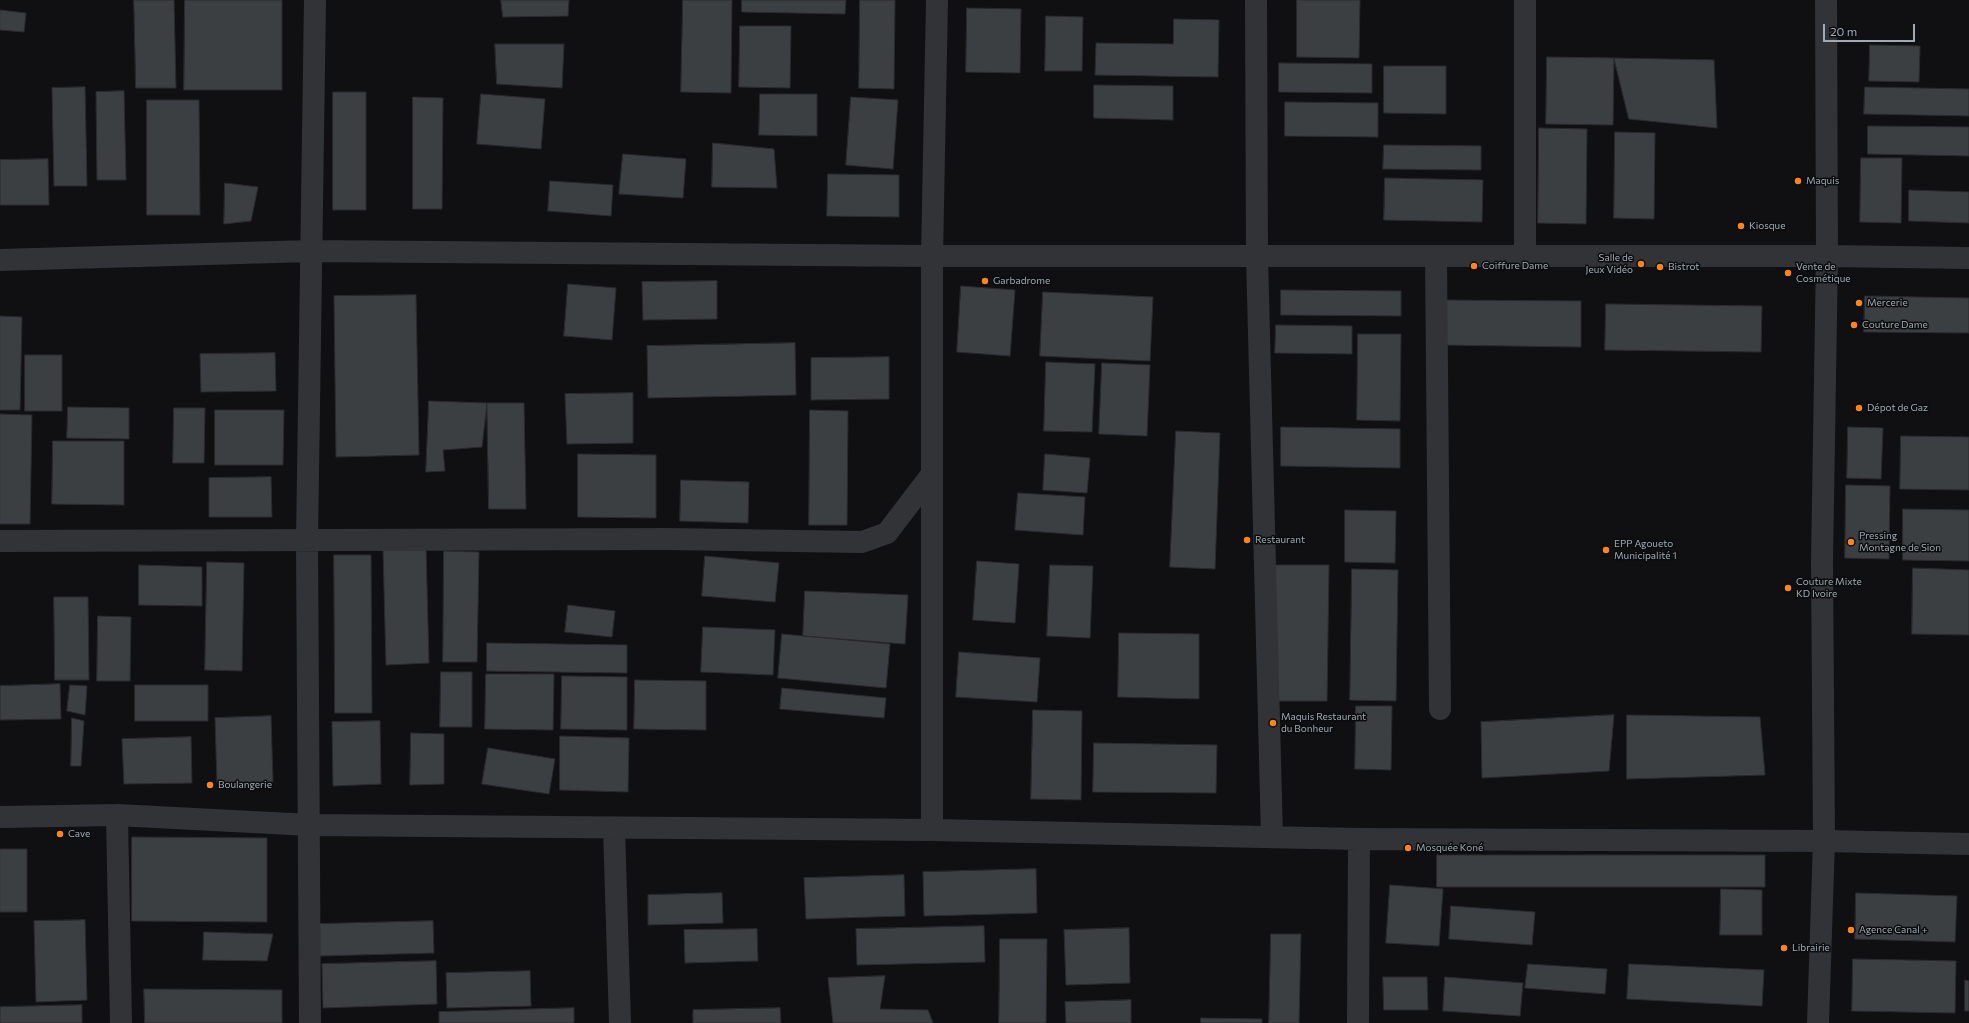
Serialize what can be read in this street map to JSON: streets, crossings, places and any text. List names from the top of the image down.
{
  "places": [
    "Maquis",
    "Kiosque",
    "Salle de Jeux Vidéo",
    "Coiffure Dame",
    "Bistrot",
    "Vente de Cosmétique",
    "Garbadrome",
    "Mercerie",
    "Couture Dame",
    "Dépot de Gaz",
    "Restaurant",
    "Pressing Montagne de Sion",
    "EPP Agoueto Municipalité 1",
    "Couture Mixte KD Ivoire",
    "Maquis Restaurant du Bonheur",
    "Boulangerie",
    "Cave",
    "Mosquée Koné",
    "Agence Canal +",
    "Librairie"
  ],
  "scale_bar": "20 m"
}
